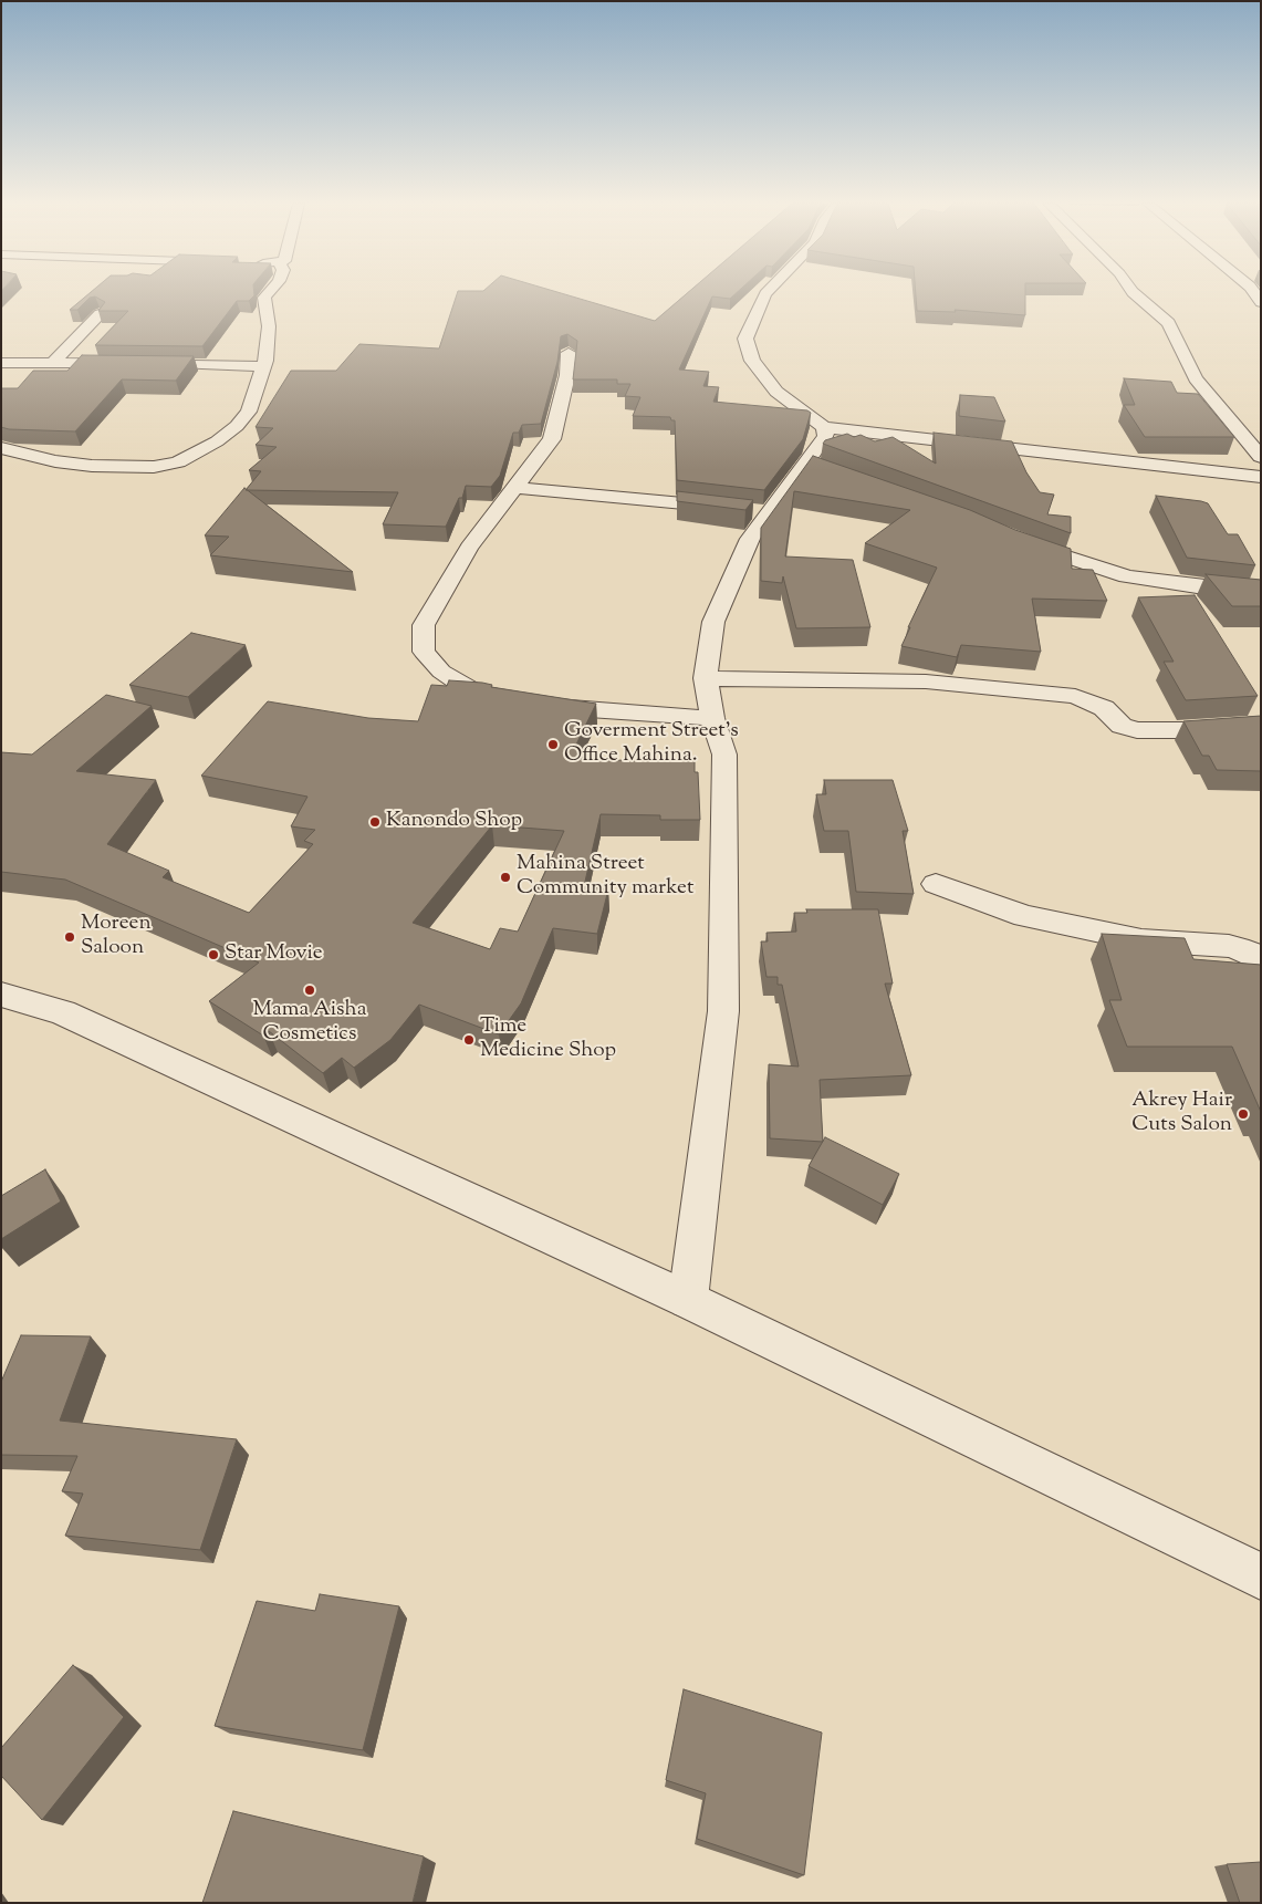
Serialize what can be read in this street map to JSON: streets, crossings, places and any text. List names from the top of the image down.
{
  "places": [
    "Goverment Street's Office Mahina.",
    "Kanondo Shop",
    "Mahina Street Community market",
    "Moreen Saloon",
    "Star Movie",
    "Mama Aisha Cosmetics",
    "Time Medicine Shop",
    "Akrey Hair Cuts Salon"
  ]
}
